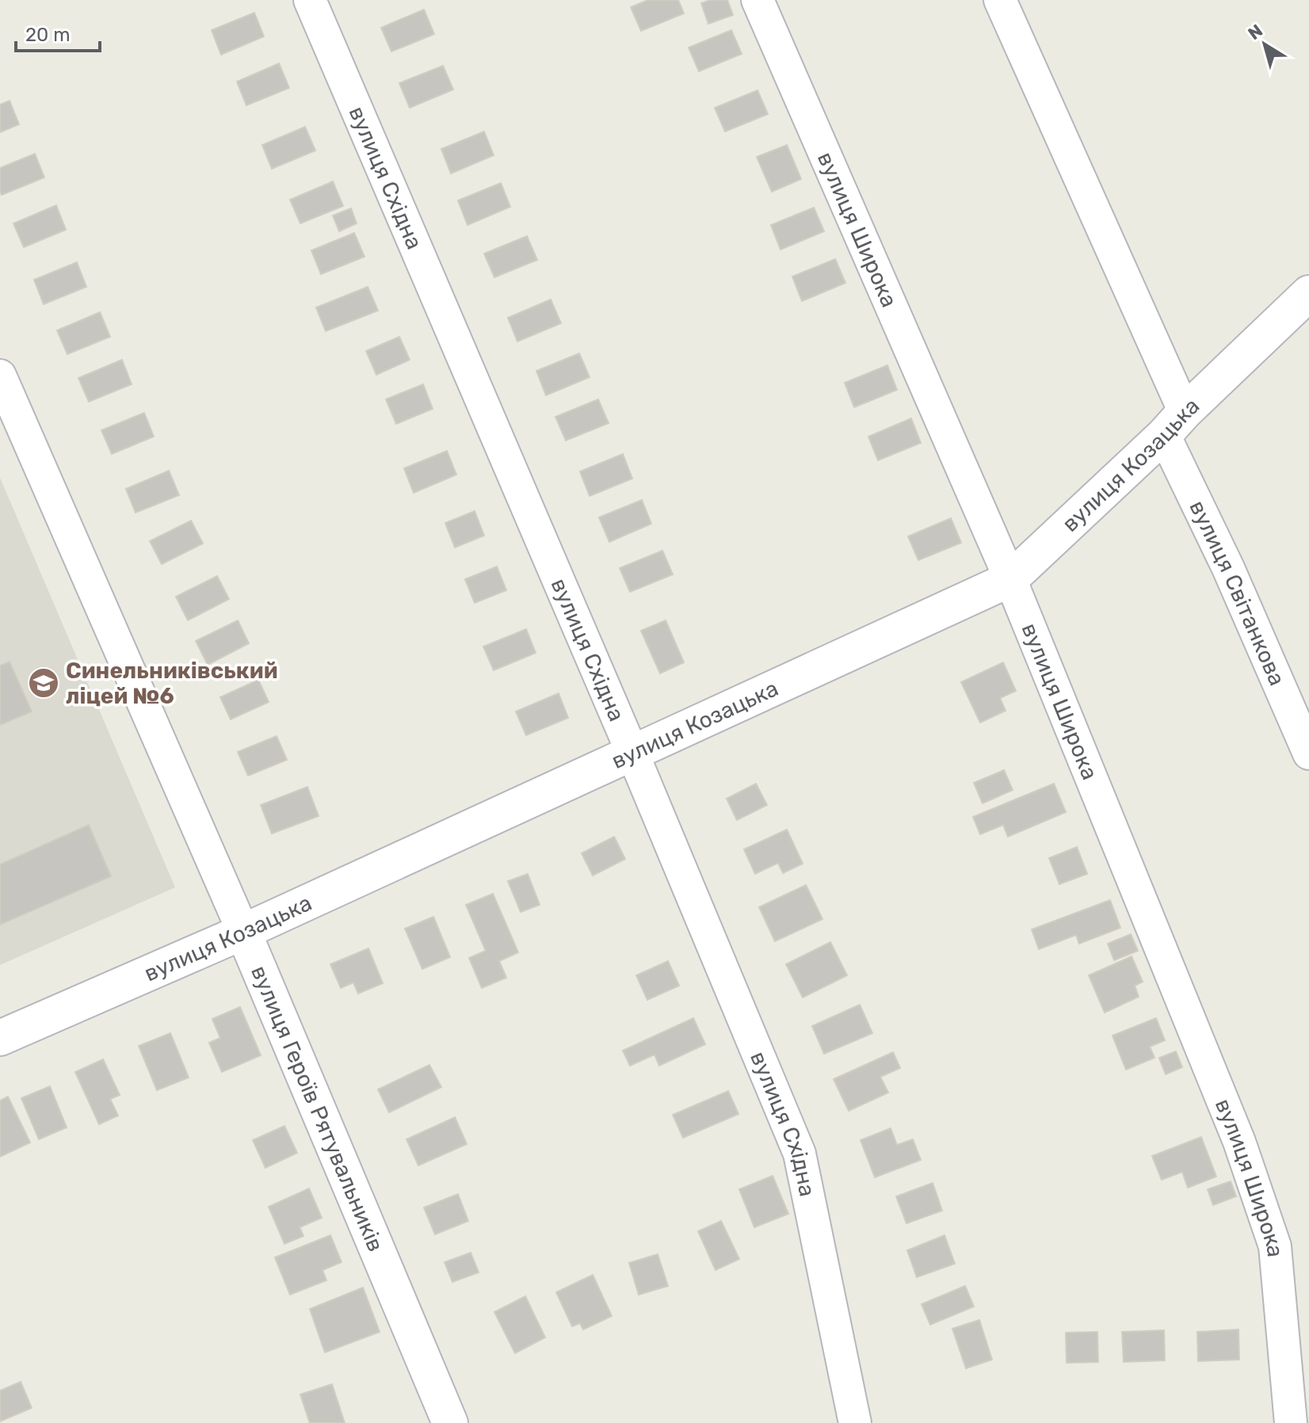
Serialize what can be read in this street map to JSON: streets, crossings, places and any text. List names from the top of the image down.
{
  "streets": {
    "street": [
      "вулиця Східна",
      "вулиця Широка",
      "вулиця Козацька",
      "вулиця Світанкова",
      "вулиця Героїв Рятувальників"
    ]
  },
  "crossings": [
    ["вулиця Східна", "вулиця Козацька"],
    ["вулиця Широка", "вулиця Козацька"],
    ["вулиця Козацька", "вулиця Світанкова"],
    ["вулиця Козацька", "вулиця Героїв Рятувальників"]
  ],
  "places": {
    "school or university": ["Синельниківський ліцей №6"]
  },
  "scale_bar": "20 m",
  "north": "top left"
}
